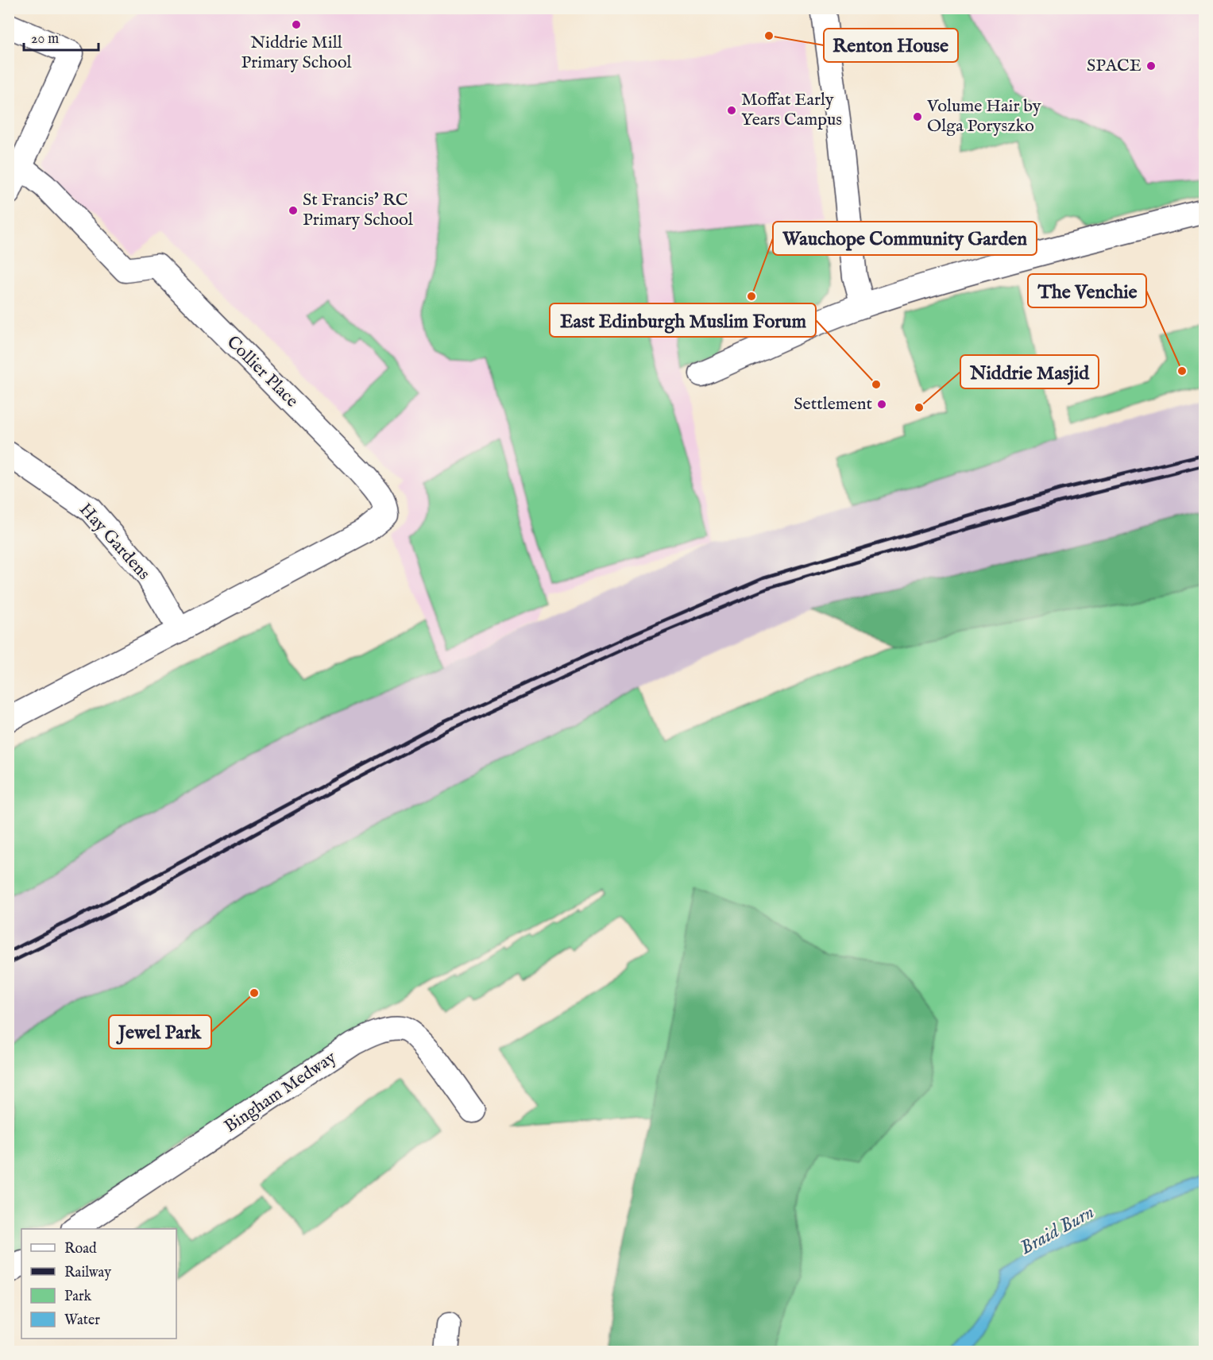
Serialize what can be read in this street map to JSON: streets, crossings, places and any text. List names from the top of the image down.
{
  "streets": {
    "street": ["Collier Place", "Hay Gardens", "Bingham Medway"]
  },
  "crossings": [
    ["Collier Place", "Hay Gardens"]
  ],
  "water": ["Braid Burn"],
  "places": [
    "Niddrie Mill Primary School",
    "Renton House",
    "SPACE",
    "Moffat Early Years Campus",
    "Volume Hair by Olga Poryszko",
    "St Francis' RC Primary School",
    "Wauchope Community Garden",
    "The Venchie",
    "East Edinburgh Muslim Forum",
    "Settlement",
    "Niddrie Masjid",
    "Jewel Park"
  ],
  "legend": [
    "Road",
    "Railway",
    "Park",
    "Water"
  ],
  "scale_bar": "20 m"
}
